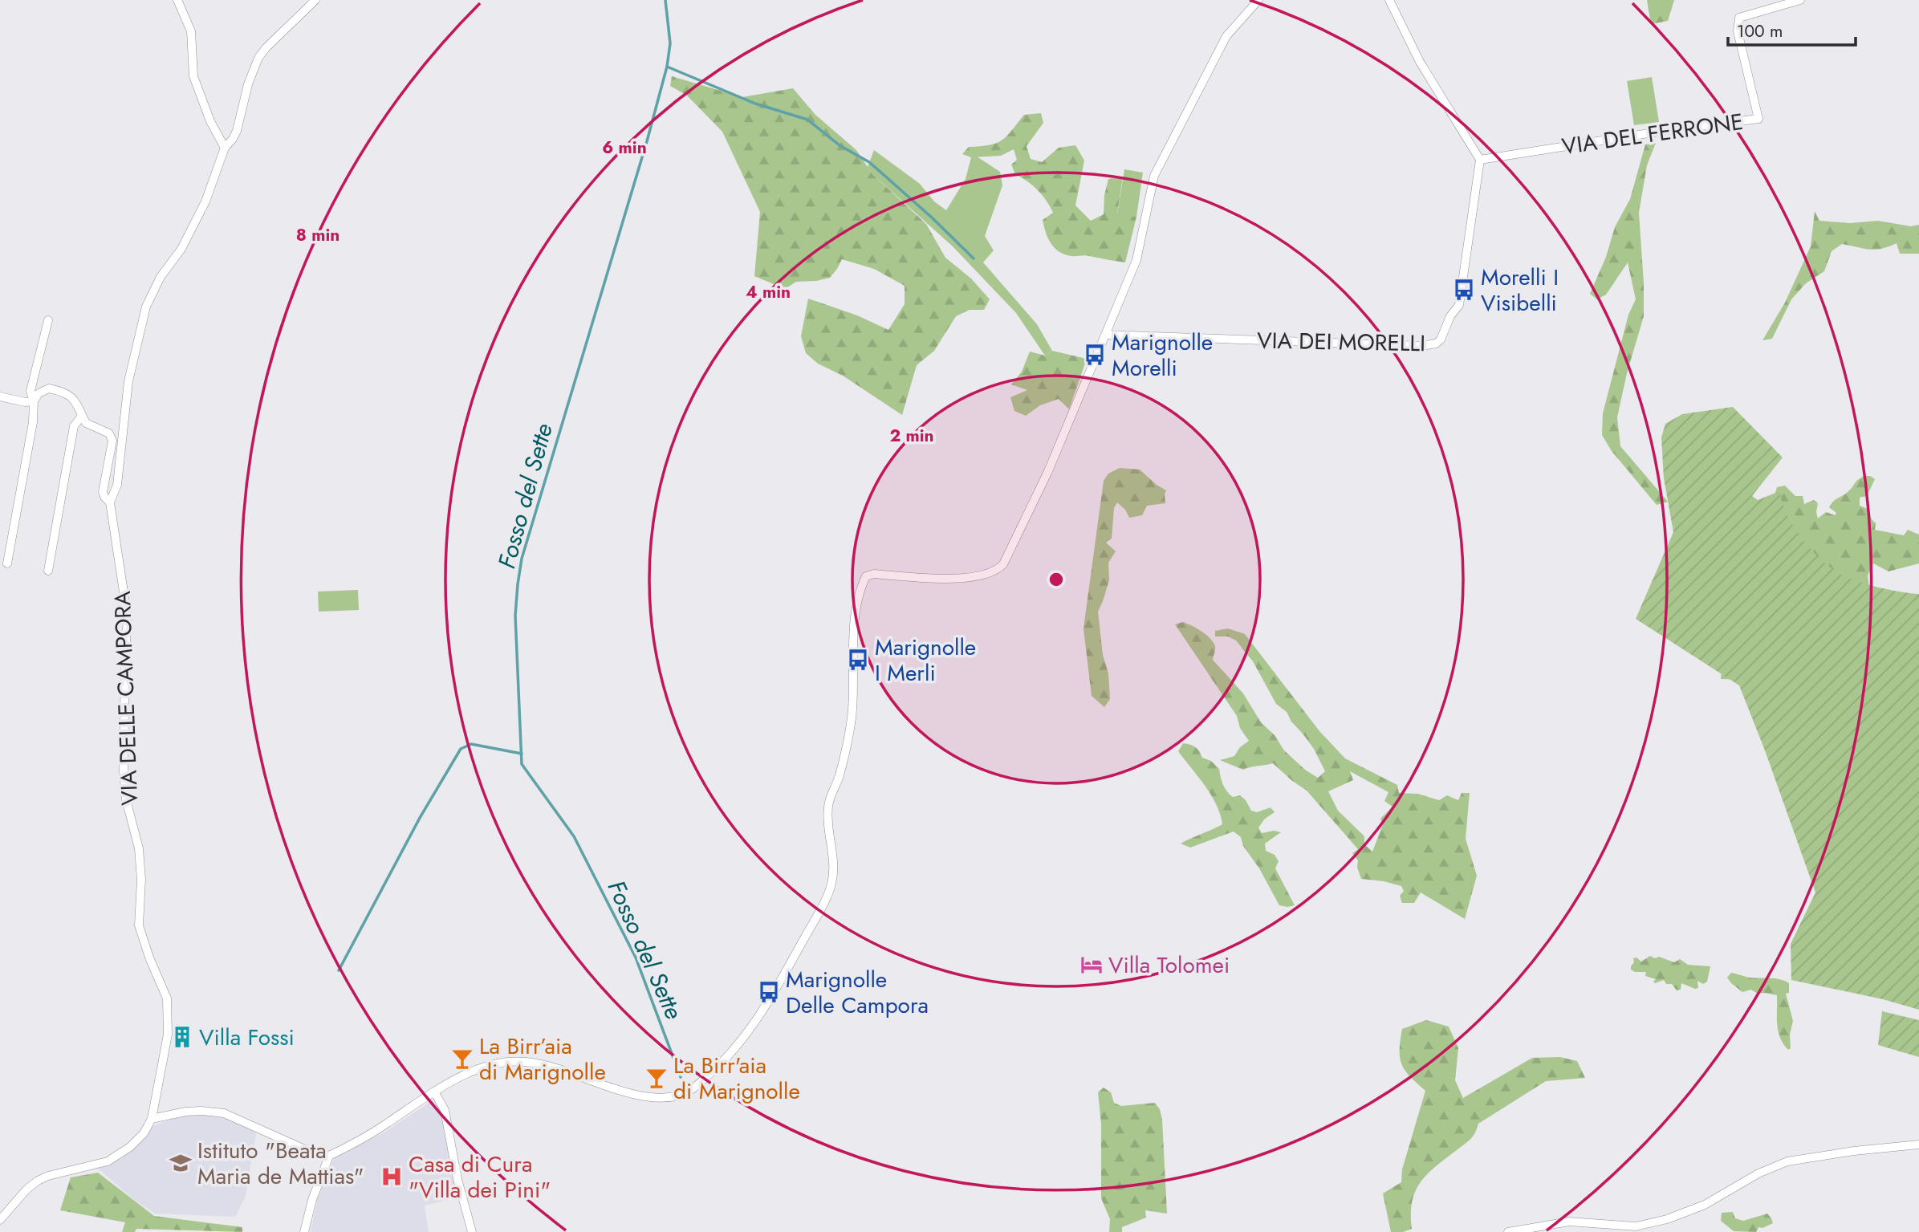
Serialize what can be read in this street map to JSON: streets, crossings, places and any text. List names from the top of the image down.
{
  "streets": {
    "street": ["VIA DEL FERRONE", "VIA DEI MORELLI", "VIA DELLE CAMPORA"]
  },
  "crossings": [
    ["VIA DEL FERRONE", "VIA DEI MORELLI"]
  ],
  "water": ["Fosso del Sette"],
  "places": {
    "bus stop": [
      "Morelli I Visibelli",
      "Marignolle Morelli",
      "Marignolle I Merli",
      "Marignolle Delle Campora"
    ],
    "hotel": ["Villa Tolomei"],
    "building": ["Villa Fossi"],
    "bar": ["La Birr’aia di Marignolle", "La Birr'aia di Marignolle"],
    "school or university": ["Istituto \"Beata Maria de Mattias\""],
    "hospital": ["Casa di Cura \"Villa dei Pini\""]
  },
  "scale_bar": "100 m",
  "rings": [
    "6 min",
    "8 min",
    "4 min",
    "2 min"
  ]
}
